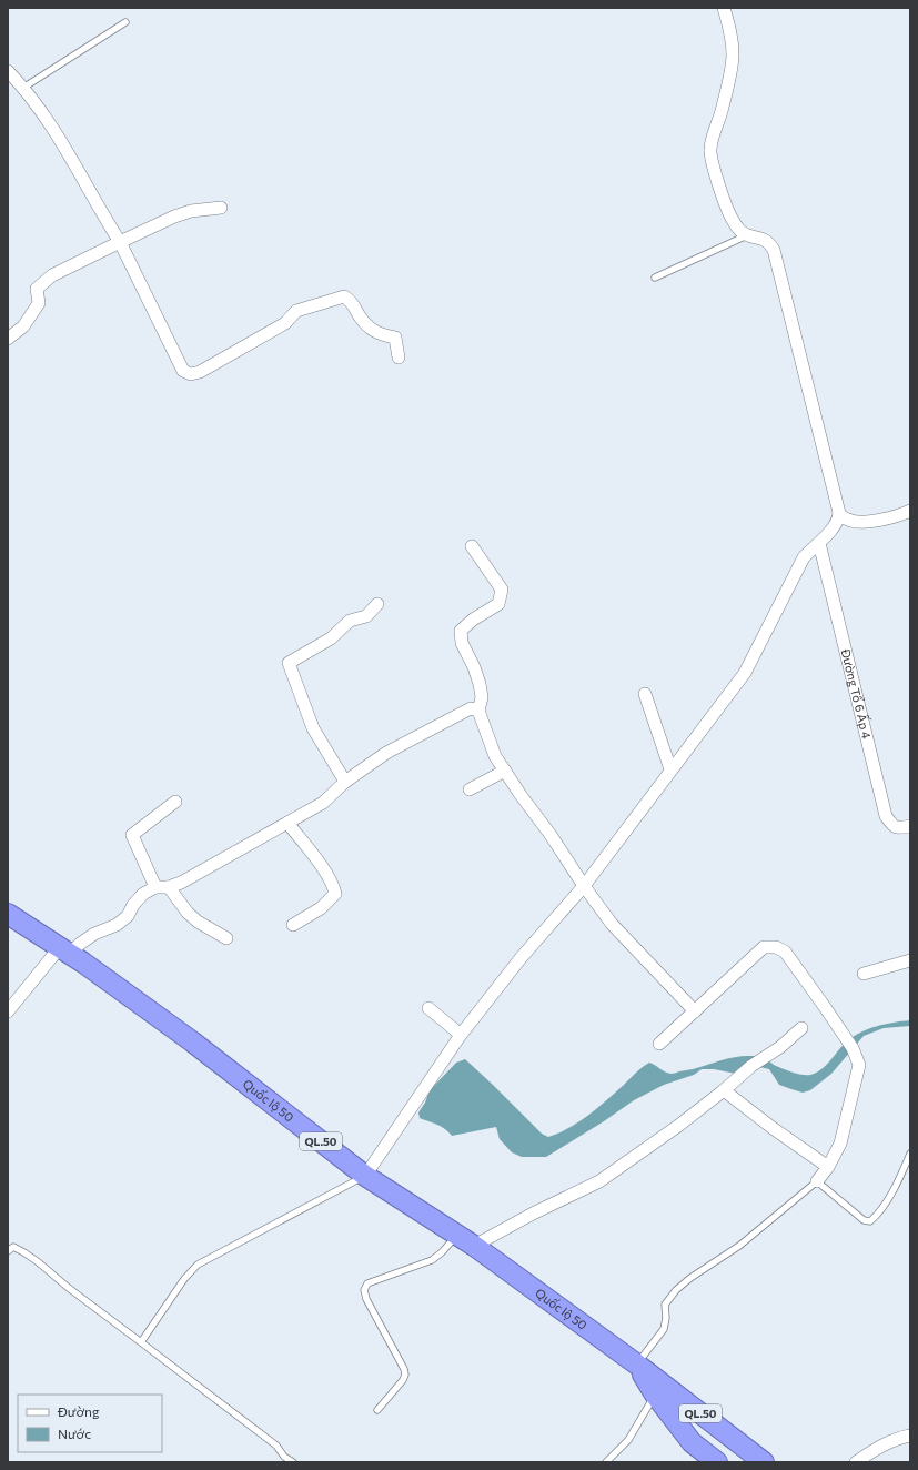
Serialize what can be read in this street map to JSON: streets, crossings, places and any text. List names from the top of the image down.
{
  "streets": {
    "highway": ["Quốc lộ 50", "QL.50"],
    "street": ["Đường Tổ 6 Ấp 4"]
  },
  "crossings": [
    ["Quốc lộ 50", "QL.50"]
  ],
  "legend": ["Đường", "Nước"]
}
